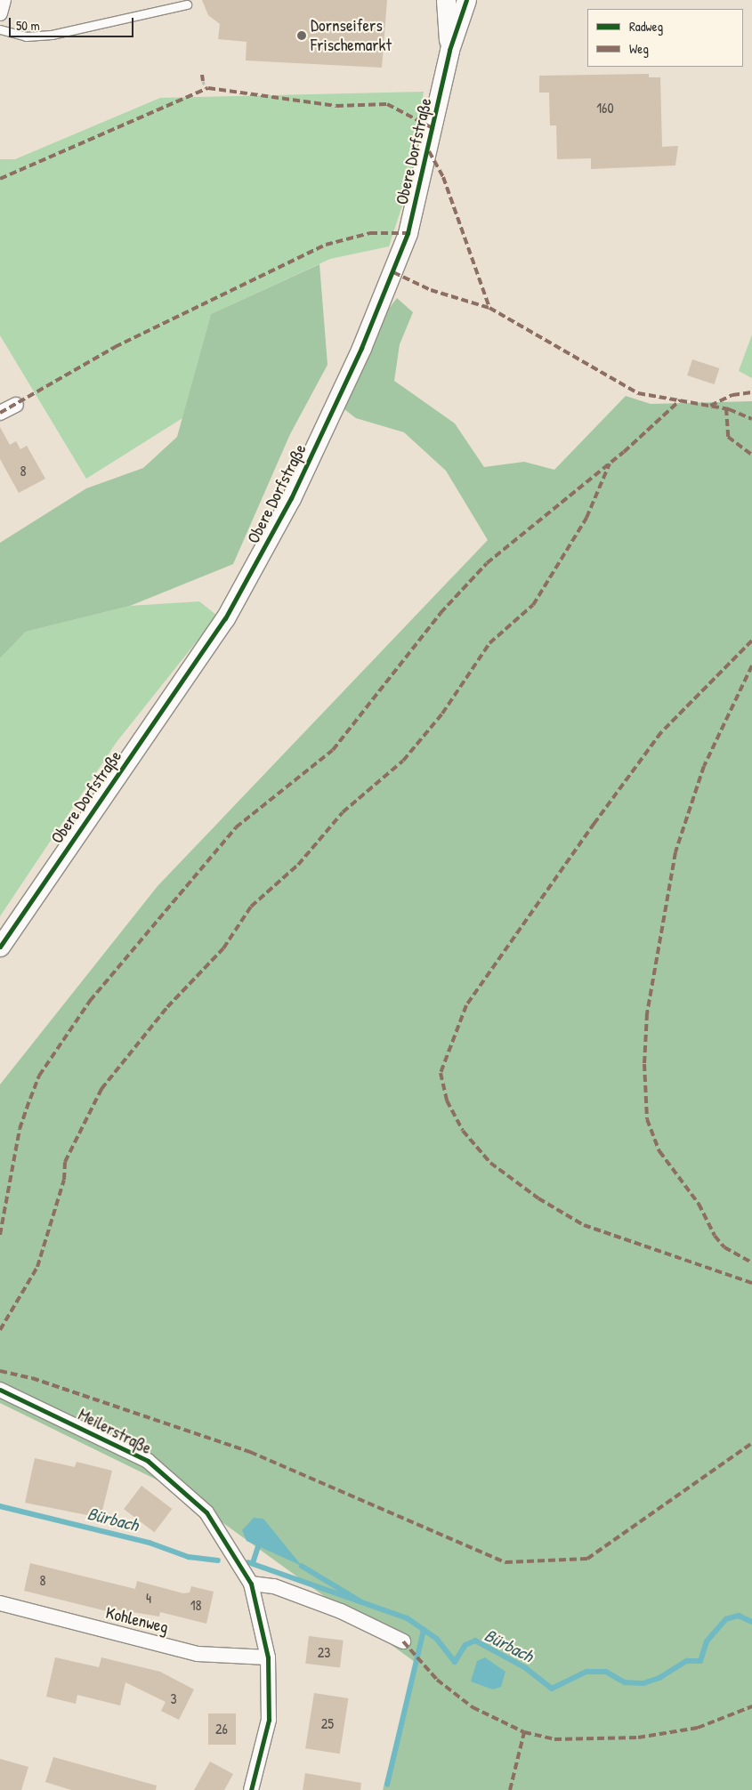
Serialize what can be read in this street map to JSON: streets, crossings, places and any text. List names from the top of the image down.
{
  "streets": {
    "street": ["Obere Dorfstraße", "Meilerstraße", "Kohlenweg"]
  },
  "crossings": [
    ["Meilerstraße", "Kohlenweg"]
  ],
  "water": ["Bürbach"],
  "places": ["Dornseifers Frischemarkt"],
  "house_numbers": [
    "160",
    "8",
    "8",
    "4",
    "18",
    "23",
    "3",
    "25",
    "26"
  ],
  "legend": ["Radweg", "Weg"],
  "scale_bar": "50 m"
}
